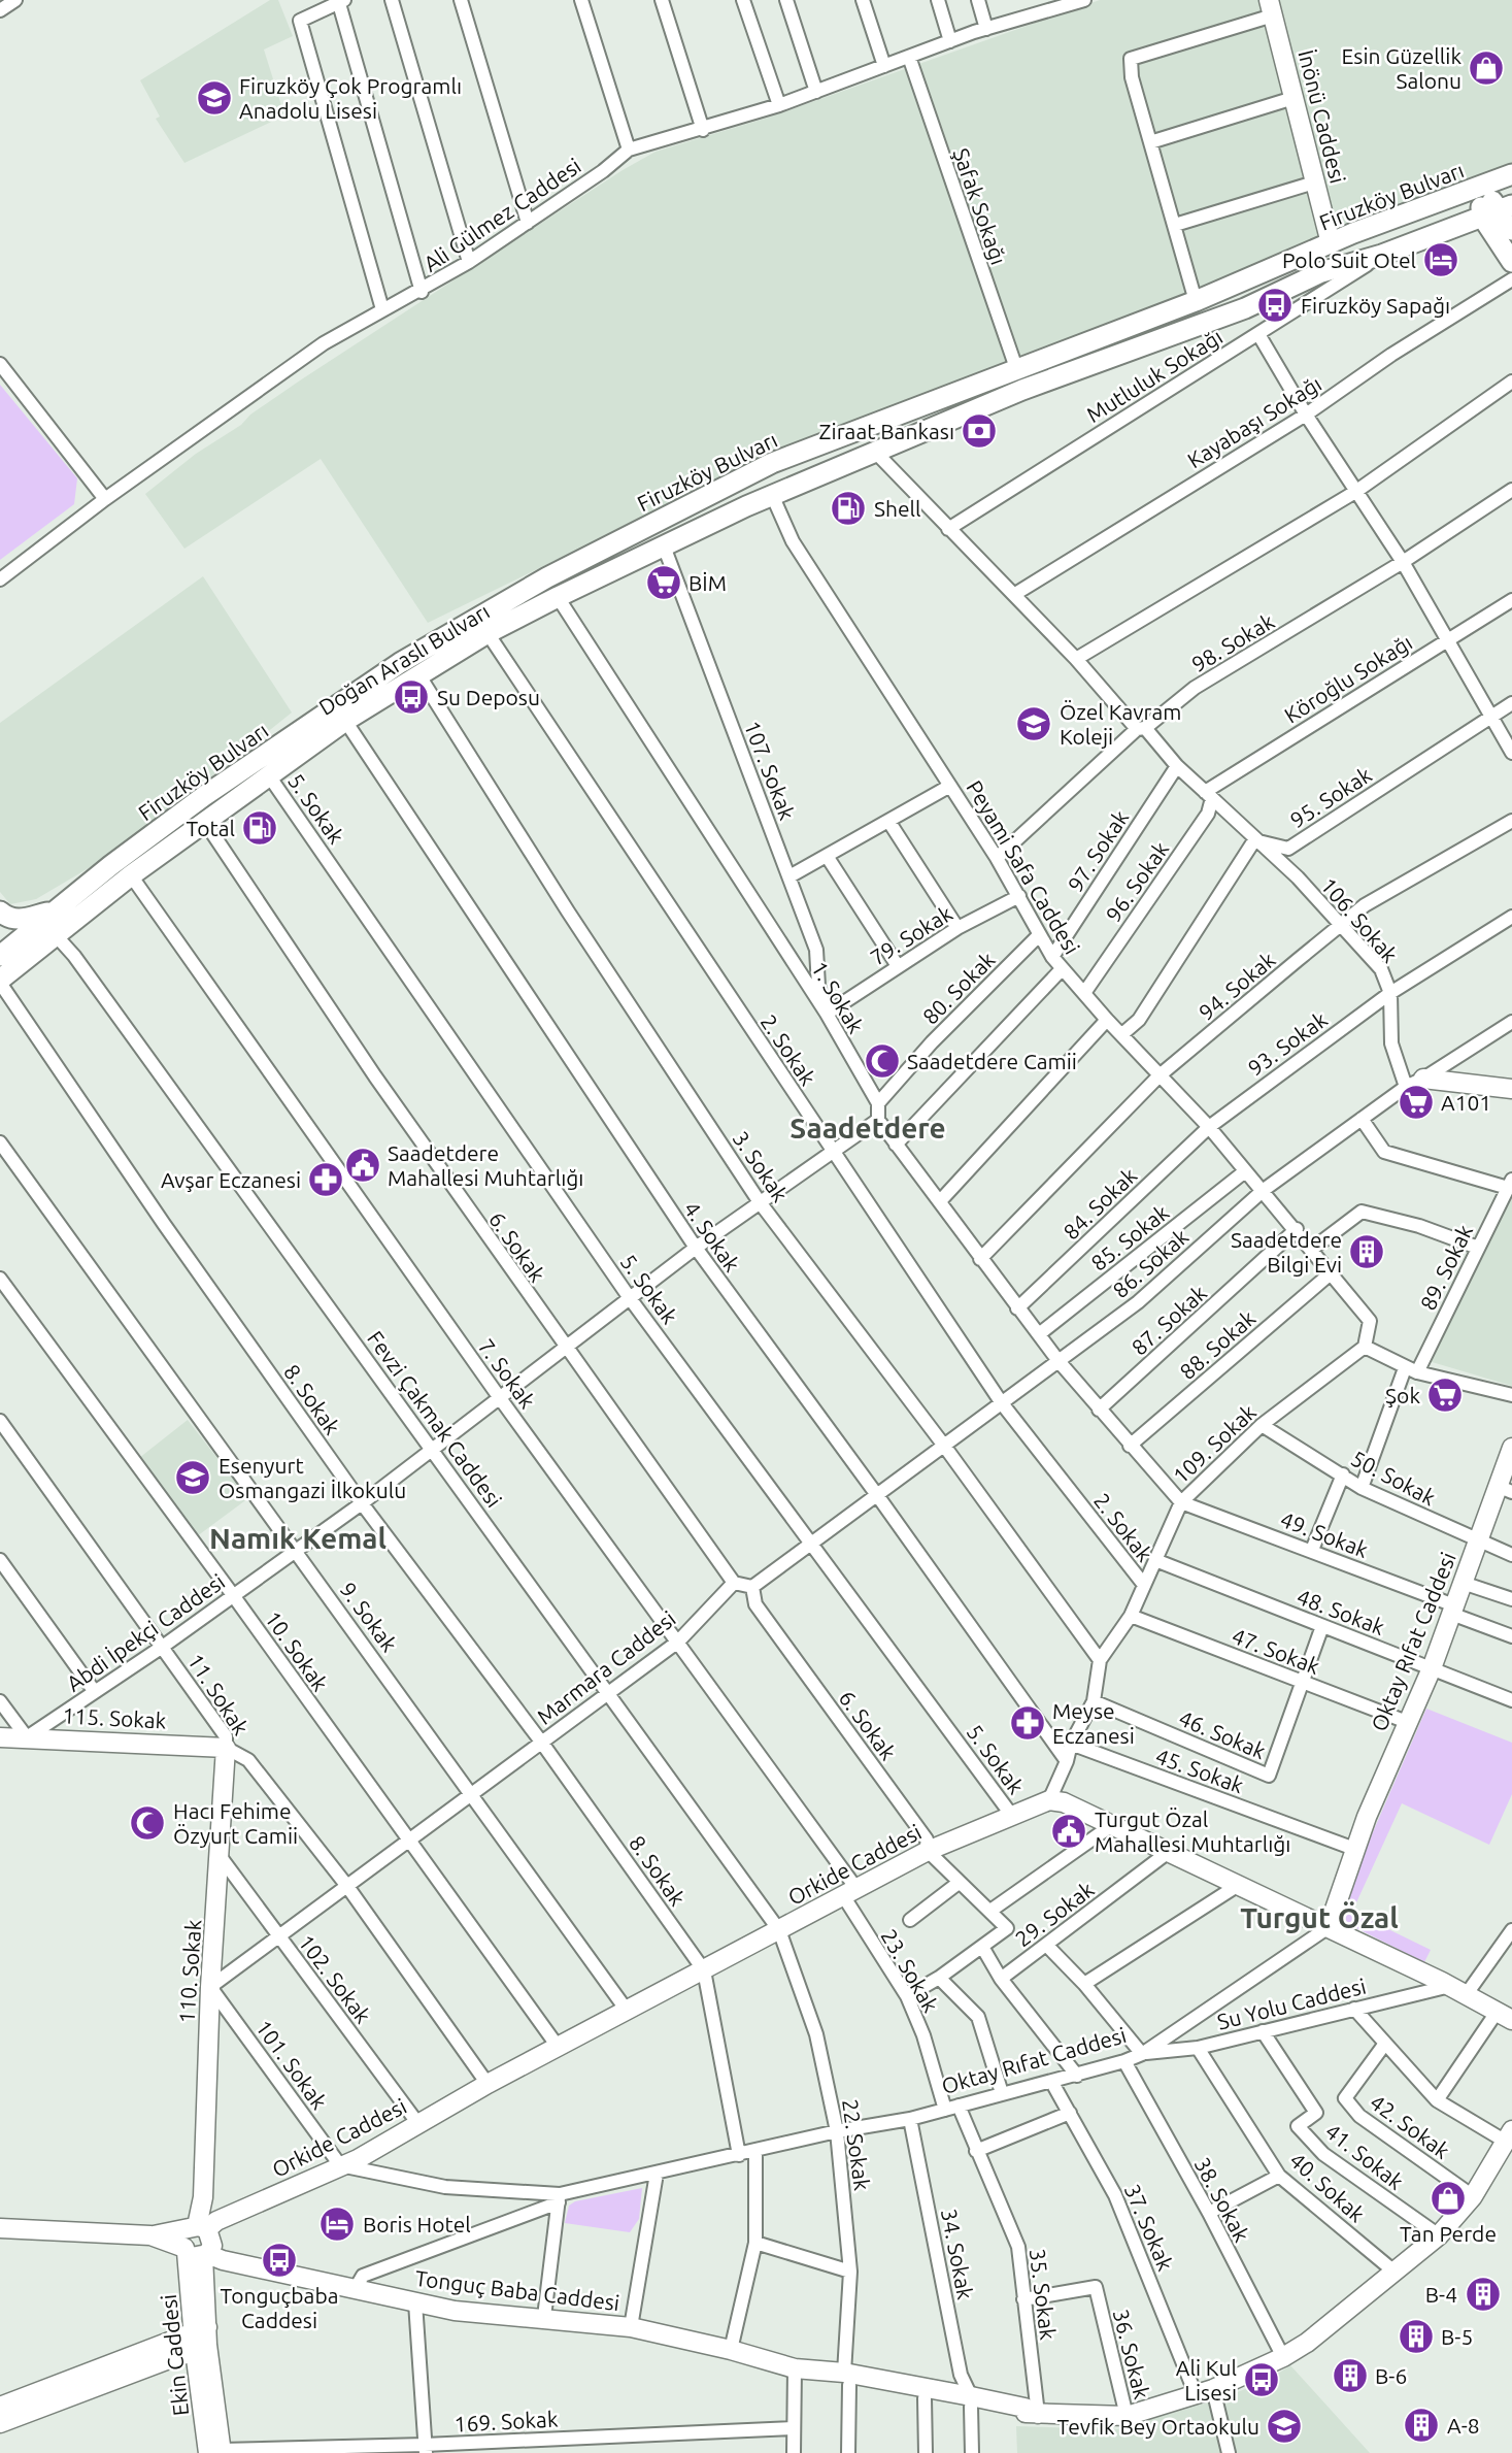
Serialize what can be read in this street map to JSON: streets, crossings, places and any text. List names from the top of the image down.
{
  "streets": {
    "main road": ["Firuzköy Bulvarı", "Doğan Araslı Bulvarı"],
    "street": [
      "İnönü Caddesi",
      "Şafak Sokağı",
      "Ali Gülmez Caddesi",
      "Mutluluk Sokağı",
      "Kayabaşı Sokağı",
      "98. Sokak",
      "Köroğlu Sokağı",
      "107. Sokak",
      "95. Sokak",
      "5. Sokak",
      "97. Sokak",
      "Peyami Safa Caddesi",
      "96. Sokak",
      "106. Sokak",
      "79. Sokak",
      "94. Sokak",
      "80. Sokak",
      "1. Sokak",
      "93. Sokak",
      "2. Sokak",
      "3. Sokak",
      "84. Sokak",
      "4. Sokak",
      "85. Sokak",
      "6. Sokak",
      "86. Sokak",
      "89. Sokak",
      "87. Sokak",
      "88. Sokak",
      "7. Sokak",
      "8. Sokak",
      "Fevzi Çakmak Caddesi",
      "109. Sokak",
      "50. Sokak",
      "49. Sokak",
      "48. Sokak",
      "9. Sokak",
      "Abdi İpekçi Caddesi",
      "Oktay Rıfat Caddesi",
      "10. Sokak",
      "47. Sokak",
      "Marmara Caddesi",
      "11. Sokak",
      "115. Sokak",
      "46. Sokak",
      "45. Sokak",
      "Orkide Caddesi",
      "29. Sokak",
      "23. Sokak",
      "110. Sokak",
      "102. Sokak",
      "Su Yolu Caddesi",
      "101. Sokak",
      "42. Sokak",
      "22. Sokak",
      "41. Sokak",
      "40. Sokak",
      "38. Sokak",
      "37. Sokak",
      "34. Sokak",
      "Tonguç Baba Caddesi",
      "35. Sokak",
      "36. Sokak",
      "Ekin Caddesi",
      "169. Sokak"
    ]
  },
  "crossings": [
    ["İnönü Caddesi", "Firuzköy Bulvarı"],
    ["Firuzköy Bulvarı", "Şafak Sokağı"],
    ["Firuzköy Bulvarı", "Mutluluk Sokağı"],
    ["Firuzköy Bulvarı", "Doğan Araslı Bulvarı"],
    ["Şafak Sokağı", "Ali Gülmez Caddesi"],
    ["Mutluluk Sokağı", "106. Sokak"],
    ["Kayabaşı Sokağı", "106. Sokak"],
    ["98. Sokak", "Peyami Safa Caddesi"],
    ["98. Sokak", "106. Sokak"],
    ["Doğan Araslı Bulvarı", "107. Sokak"],
    ["Doğan Araslı Bulvarı", "5. Sokak"],
    ["Doğan Araslı Bulvarı", "Peyami Safa Caddesi"],
    ["Doğan Araslı Bulvarı", "1. Sokak"],
    ["Doğan Araslı Bulvarı", "2. Sokak"],
    ["Doğan Araslı Bulvarı", "3. Sokak"],
    ["Doğan Araslı Bulvarı", "4. Sokak"],
    ["Doğan Araslı Bulvarı", "6. Sokak"],
    ["Doğan Araslı Bulvarı", "7. Sokak"],
    ["Doğan Araslı Bulvarı", "8. Sokak"],
    ["Doğan Araslı Bulvarı", "Fevzi Çakmak Caddesi"],
    ["Köroğlu Sokağı", "96. Sokak"],
    ["Köroğlu Sokağı", "106. Sokak"],
    ["107. Sokak", "79. Sokak"],
    ["107. Sokak", "1. Sokak"],
    ["95. Sokak", "106. Sokak"],
    ["5. Sokak", "Abdi İpekçi Caddesi"],
    ["5. Sokak", "Orkide Caddesi"],
    ["97. Sokak", "Peyami Safa Caddesi"],
    ["97. Sokak", "106. Sokak"],
    ["Peyami Safa Caddesi", "96. Sokak"],
    ["Peyami Safa Caddesi", "79. Sokak"],
    ["Peyami Safa Caddesi", "94. Sokak"],
    ["Peyami Safa Caddesi", "80. Sokak"],
    ["Peyami Safa Caddesi", "93. Sokak"],
    ["Peyami Safa Caddesi", "84. Sokak"],
    ["Peyami Safa Caddesi", "85. Sokak"],
    ["Peyami Safa Caddesi", "86. Sokak"],
    ["Peyami Safa Caddesi", "87. Sokak"],
    ["Peyami Safa Caddesi", "88. Sokak"],
    ["Peyami Safa Caddesi", "109. Sokak"],
    ["96. Sokak", "106. Sokak"],
    ["106. Sokak", "94. Sokak"],
    ["106. Sokak", "93. Sokak"],
    ["106. Sokak", "86. Sokak"],
    ["79. Sokak", "1. Sokak"],
    ["80. Sokak", "1. Sokak"],
    ["1. Sokak", "Abdi İpekçi Caddesi"],
    ["93. Sokak", "84. Sokak"],
    ["2. Sokak", "109. Sokak"],
    ["2. Sokak", "Abdi İpekçi Caddesi"],
    ["3. Sokak", "109. Sokak"],
    ["3. Sokak", "Abdi İpekçi Caddesi"],
    ["4. Sokak", "109. Sokak"],
    ["4. Sokak", "Abdi İpekçi Caddesi"],
    ["6. Sokak", "Abdi İpekçi Caddesi"],
    ["6. Sokak", "Marmara Caddesi"],
    ["6. Sokak", "Orkide Caddesi"],
    ["89. Sokak", "50. Sokak"],
    ["7. Sokak", "Abdi İpekçi Caddesi"],
    ["7. Sokak", "Marmara Caddesi"],
    ["7. Sokak", "Orkide Caddesi"],
    ["7. Sokak", "23. Sokak"],
    ["8. Sokak", "Abdi İpekçi Caddesi"],
    ["8. Sokak", "Marmara Caddesi"],
    ["8. Sokak", "Orkide Caddesi"],
    ["Fevzi Çakmak Caddesi", "Abdi İpekçi Caddesi"],
    ["Fevzi Çakmak Caddesi", "Marmara Caddesi"],
    ["Fevzi Çakmak Caddesi", "Orkide Caddesi"],
    ["Fevzi Çakmak Caddesi", "22. Sokak"],
    ["109. Sokak", "50. Sokak"],
    ["109. Sokak", "49. Sokak"],
    ["109. Sokak", "48. Sokak"],
    ["109. Sokak", "47. Sokak"],
    ["109. Sokak", "46. Sokak"],
    ["109. Sokak", "45. Sokak"],
    ["109. Sokak", "Orkide Caddesi"],
    ["50. Sokak", "Oktay Rıfat Caddesi"],
    ["49. Sokak", "Oktay Rıfat Caddesi"],
    ["48. Sokak", "Oktay Rıfat Caddesi"],
    ["48. Sokak", "46. Sokak"],
    ["9. Sokak", "Abdi İpekçi Caddesi"],
    ["9. Sokak", "Marmara Caddesi"],
    ["9. Sokak", "Orkide Caddesi"],
    ["Abdi İpekçi Caddesi", "10. Sokak"],
    ["Abdi İpekçi Caddesi", "11. Sokak"],
    ["Abdi İpekçi Caddesi", "115. Sokak"],
    ["Oktay Rıfat Caddesi", "47. Sokak"],
    ["Oktay Rıfat Caddesi", "45. Sokak"],
    ["Oktay Rıfat Caddesi", "Orkide Caddesi"],
    ["Oktay Rıfat Caddesi", "23. Sokak"],
    ["Oktay Rıfat Caddesi", "Su Yolu Caddesi"],
    ["Oktay Rıfat Caddesi", "101. Sokak"],
    ["Oktay Rıfat Caddesi", "22. Sokak"],
    ["Oktay Rıfat Caddesi", "38. Sokak"],
    ["Oktay Rıfat Caddesi", "37. Sokak"],
    ["Oktay Rıfat Caddesi", "34. Sokak"],
    ["Oktay Rıfat Caddesi", "35. Sokak"],
    ["10. Sokak", "Marmara Caddesi"],
    ["10. Sokak", "Orkide Caddesi"],
    ["47. Sokak", "46. Sokak"],
    ["Marmara Caddesi", "11. Sokak"],
    ["Marmara Caddesi", "110. Sokak"],
    ["Marmara Caddesi", "102. Sokak"],
    ["Marmara Caddesi", "101. Sokak"],
    ["11. Sokak", "115. Sokak"],
    ["11. Sokak", "Orkide Caddesi"],
    ["11. Sokak", "110. Sokak"],
    ["115. Sokak", "110. Sokak"],
    ["Orkide Caddesi", "23. Sokak"],
    ["Orkide Caddesi", "110. Sokak"],
    ["Orkide Caddesi", "102. Sokak"],
    ["Orkide Caddesi", "101. Sokak"],
    ["Orkide Caddesi", "22. Sokak"],
    ["Orkide Caddesi", "Tonguç Baba Caddesi"],
    ["Orkide Caddesi", "Ekin Caddesi"],
    ["110. Sokak", "102. Sokak"],
    ["110. Sokak", "101. Sokak"],
    ["110. Sokak", "Tonguç Baba Caddesi"],
    ["110. Sokak", "Ekin Caddesi"],
    ["Su Yolu Caddesi", "41. Sokak"],
    ["Su Yolu Caddesi", "40. Sokak"],
    ["42. Sokak", "Tonguç Baba Caddesi"],
    ["22. Sokak", "Tonguç Baba Caddesi"],
    ["41. Sokak", "Tonguç Baba Caddesi"],
    ["40. Sokak", "Tonguç Baba Caddesi"],
    ["38. Sokak", "Tonguç Baba Caddesi"],
    ["37. Sokak", "Tonguç Baba Caddesi"],
    ["34. Sokak", "Tonguç Baba Caddesi"],
    ["Tonguç Baba Caddesi", "35. Sokak"],
    ["Tonguç Baba Caddesi", "36. Sokak"],
    ["Tonguç Baba Caddesi", "Ekin Caddesi"],
    ["35. Sokak", "36. Sokak"],
    ["Ekin Caddesi", "169. Sokak"]
  ],
  "districts": ["Saadetdere", "Namık Kemal", "Turgut Özal"],
  "places": {
    "shop": ["Esin Güzellik Salonu", "Tan Perde"],
    "school or university": [
      "Firuzköy Çok Programlı Anadolu Lisesi",
      "Özel Kavram Koleji",
      "Esenyurt Osmangazi İlkokulu",
      "Tevfik Bey Ortaokulu"
    ],
    "hotel": ["Polo Suit Otel", "Boris Hotel"],
    "bus stop": [
      "Firuzköy Sapağı",
      "Su Deposu",
      "Tonguçbaba Caddesi",
      "Ali Kul Lisesi"
    ],
    "bank": ["Ziraat Bankası"],
    "fuel station": ["Shell", "Total"],
    "supermarket": ["BİM", "A101", "Şok"],
    "mosque": ["Saadetdere Camii", "Hacı Fehime Özyurt Camii"],
    "public building": ["Saadetdere Mahallesi Muhtarlığı", "Turgut Özal Mahallesi Muhtarlığı"],
    "pharmacy": ["Avşar Eczanesi", "Meyse Eczanesi"],
    "building": [
      "Saadetdere Bilgi Evi",
      "B-4",
      "B-5",
      "B-6",
      "A-8"
    ]
  }
}
